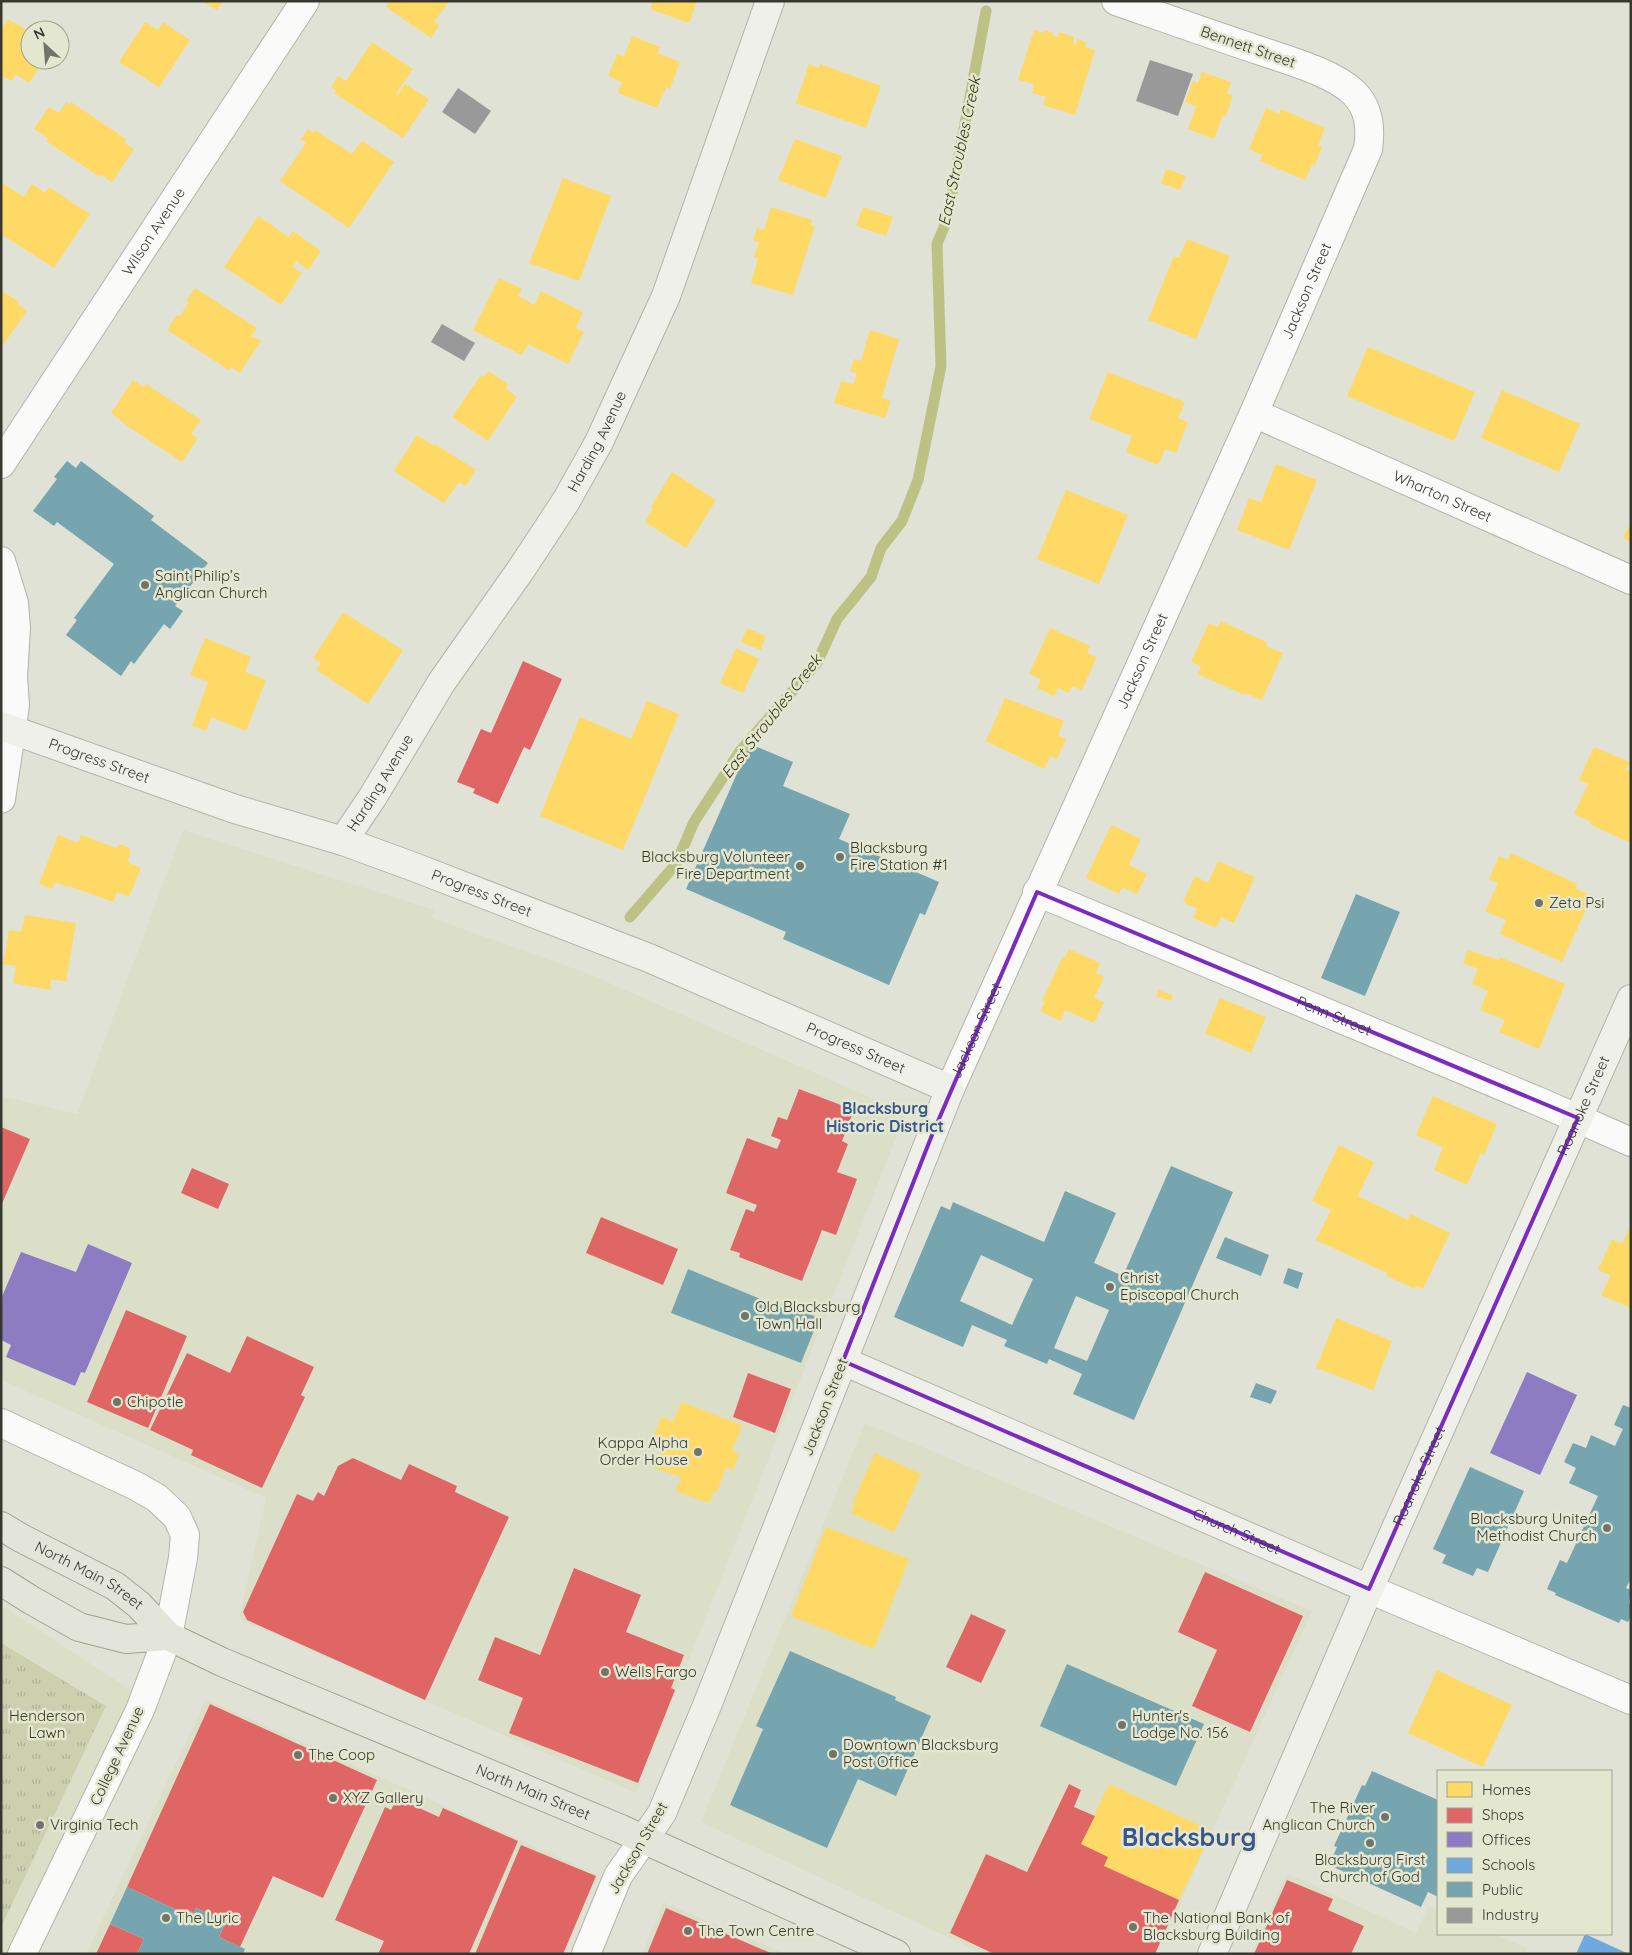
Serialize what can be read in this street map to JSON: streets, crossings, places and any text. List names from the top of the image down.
{
  "streets": {
    "main road": ["North Main Street"],
    "street": [
      "Bennett Street",
      "Wilson Avenue",
      "Jackson Street",
      "Harding Avenue",
      "Wharton Street",
      "Progress Street",
      "Penn Street",
      "Roanoke Street",
      "Church Street",
      "College Avenue"
    ]
  },
  "crossings": [
    ["Bennett Street", "Jackson Street"],
    ["Jackson Street", "Wharton Street"],
    ["Jackson Street", "Progress Street"],
    ["Jackson Street", "Penn Street"],
    ["Jackson Street", "Church Street"],
    ["Jackson Street", "North Main Street"],
    ["Harding Avenue", "Progress Street"],
    ["Penn Street", "Roanoke Street"],
    ["Roanoke Street", "Church Street"],
    ["North Main Street", "College Avenue"]
  ],
  "districts": ["Blacksburg Historic District", "Blacksburg"],
  "water": ["East Stroubles Creek"],
  "parks": ["Henderson Lawn"],
  "places": [
    "Saint Philip’s Anglican Church",
    "Blacksburg Fire Station #1",
    "Blacksburg Volunteer Fire Department",
    "Zeta Psi",
    "Christ Episcopal Church",
    "Old Blacksburg Town Hall",
    "Chipotle",
    "Kappa Alpha Order House",
    "Blacksburg United Methodist Church",
    "Wells Fargo",
    "Hunter's Lodge No. 156",
    "Downtown Blacksburg Post Office",
    "The Coop",
    "XYZ Gallery",
    "The River Anglican Church",
    "Virginia Tech",
    "Blacksburg First Church of God",
    "The Lyric",
    "The National Bank of Blacksburg Building",
    "The Town Centre"
  ],
  "legend": [
    "Homes",
    "Shops",
    "Offices",
    "Schools",
    "Public",
    "Industry"
  ],
  "north": "top left"
}
